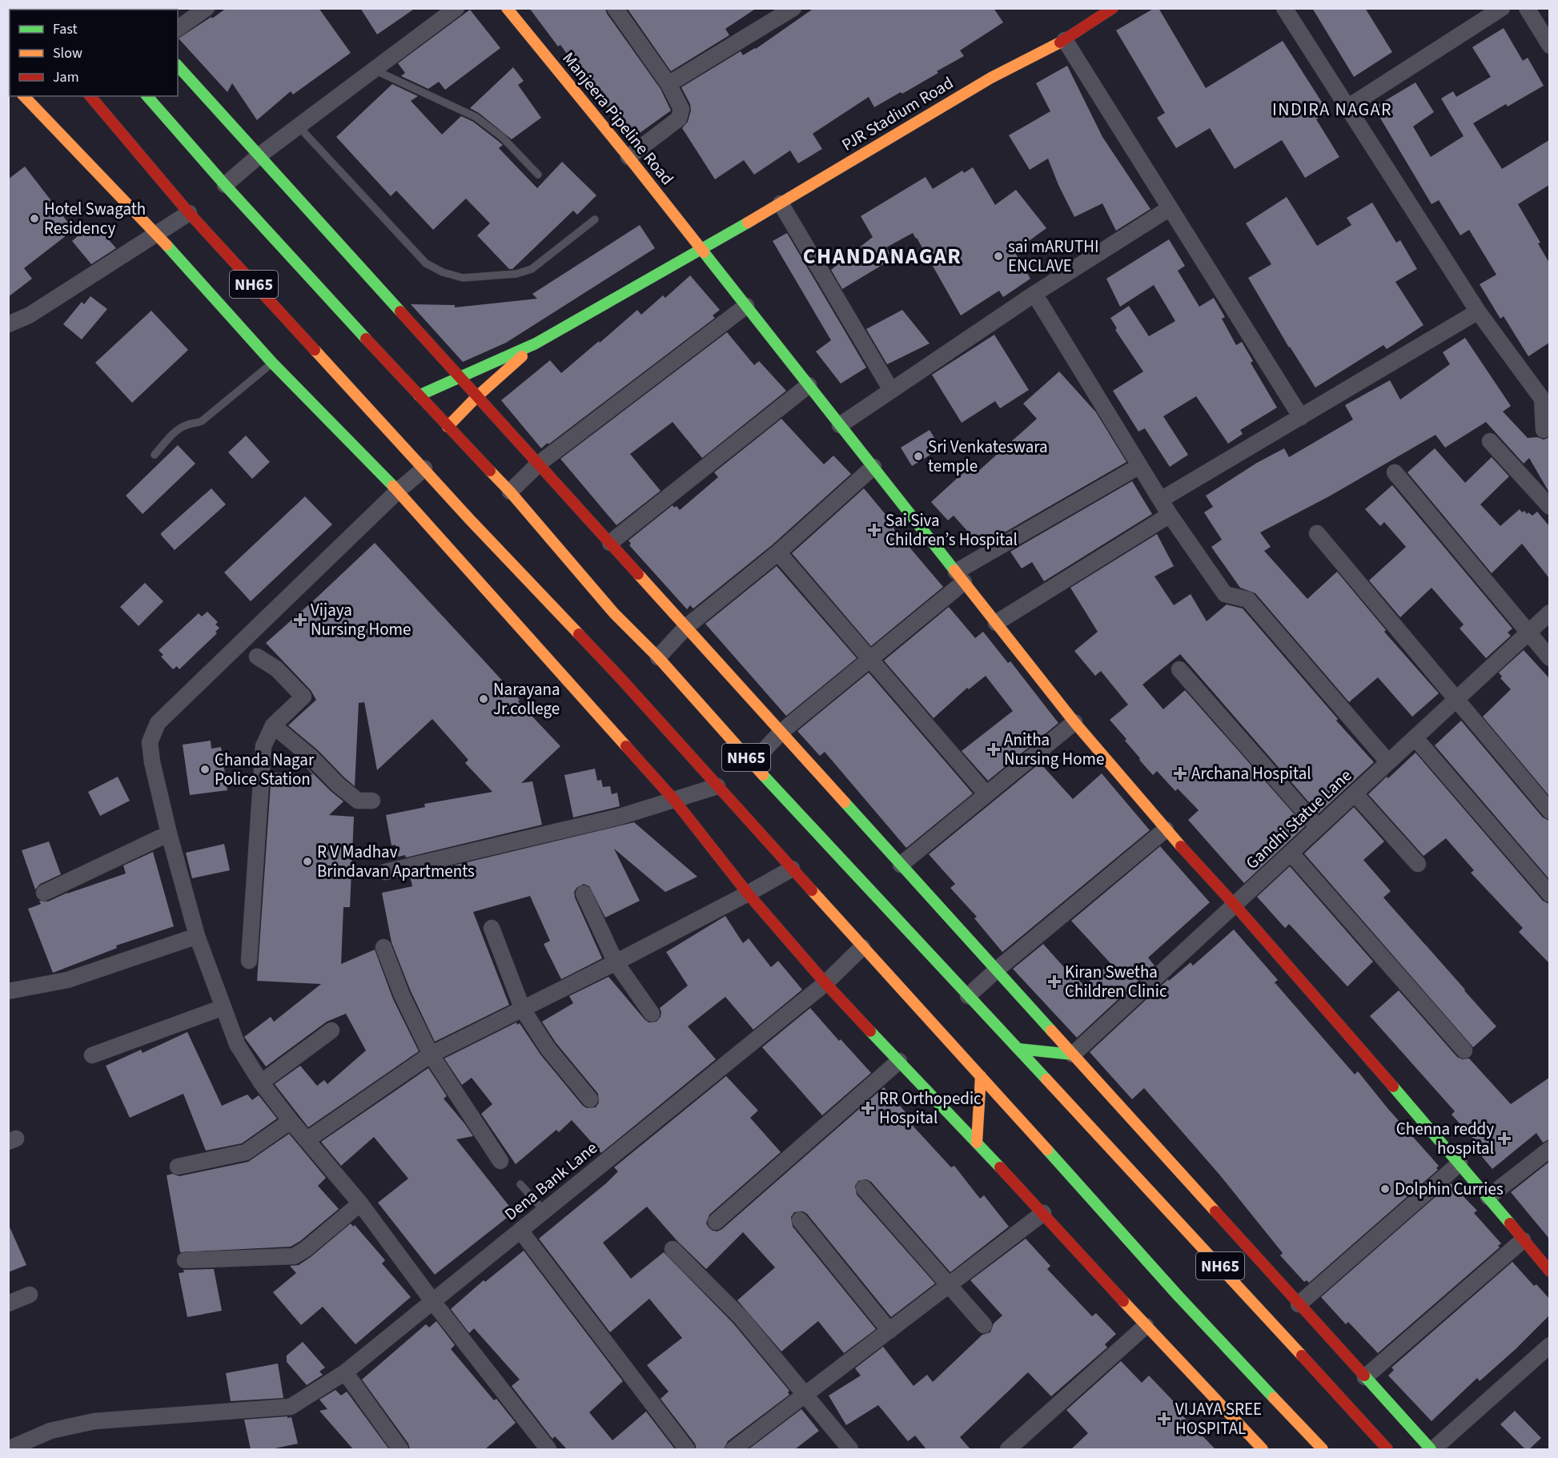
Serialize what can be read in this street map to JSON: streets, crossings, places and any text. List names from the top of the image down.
{
  "streets": {
    "main road": ["PJR Stadium Road", "Manjeera Pipeline Road", "NH65"],
    "street": ["Gandhi Statue Lane", "Dena Bank Lane"]
  },
  "crossings": [
    ["PJR Stadium Road", "Manjeera Pipeline Road"],
    ["Manjeera Pipeline Road", "Gandhi Statue Lane"],
    ["NH65", "Dena Bank Lane"]
  ],
  "districts": ["INDIRA NAGAR", "CHANDANAGAR"],
  "places": {
    "other": [
      "Hotel Swagath Residency",
      "sai mARUTHI ENCLAVE",
      "Sri Venkateswara temple",
      "Narayana Jr.college",
      "Chanda Nagar Police Station",
      "R V Madhav Brindavan Apartments",
      "Dolphin Curries"
    ],
    "health": [
      "Sai Siva Children’s Hospital",
      "Vijaya Nursing Home",
      "Anitha Nursing Home",
      "Archana Hospital",
      "Kiran Swetha Children Clinic",
      "RR Orthopedic Hospital",
      "Chenna reddy hospital",
      "VIJAYA SREE HOSPITAL"
    ]
  },
  "legend": ["Fast", "Slow", "Jam"]
}
